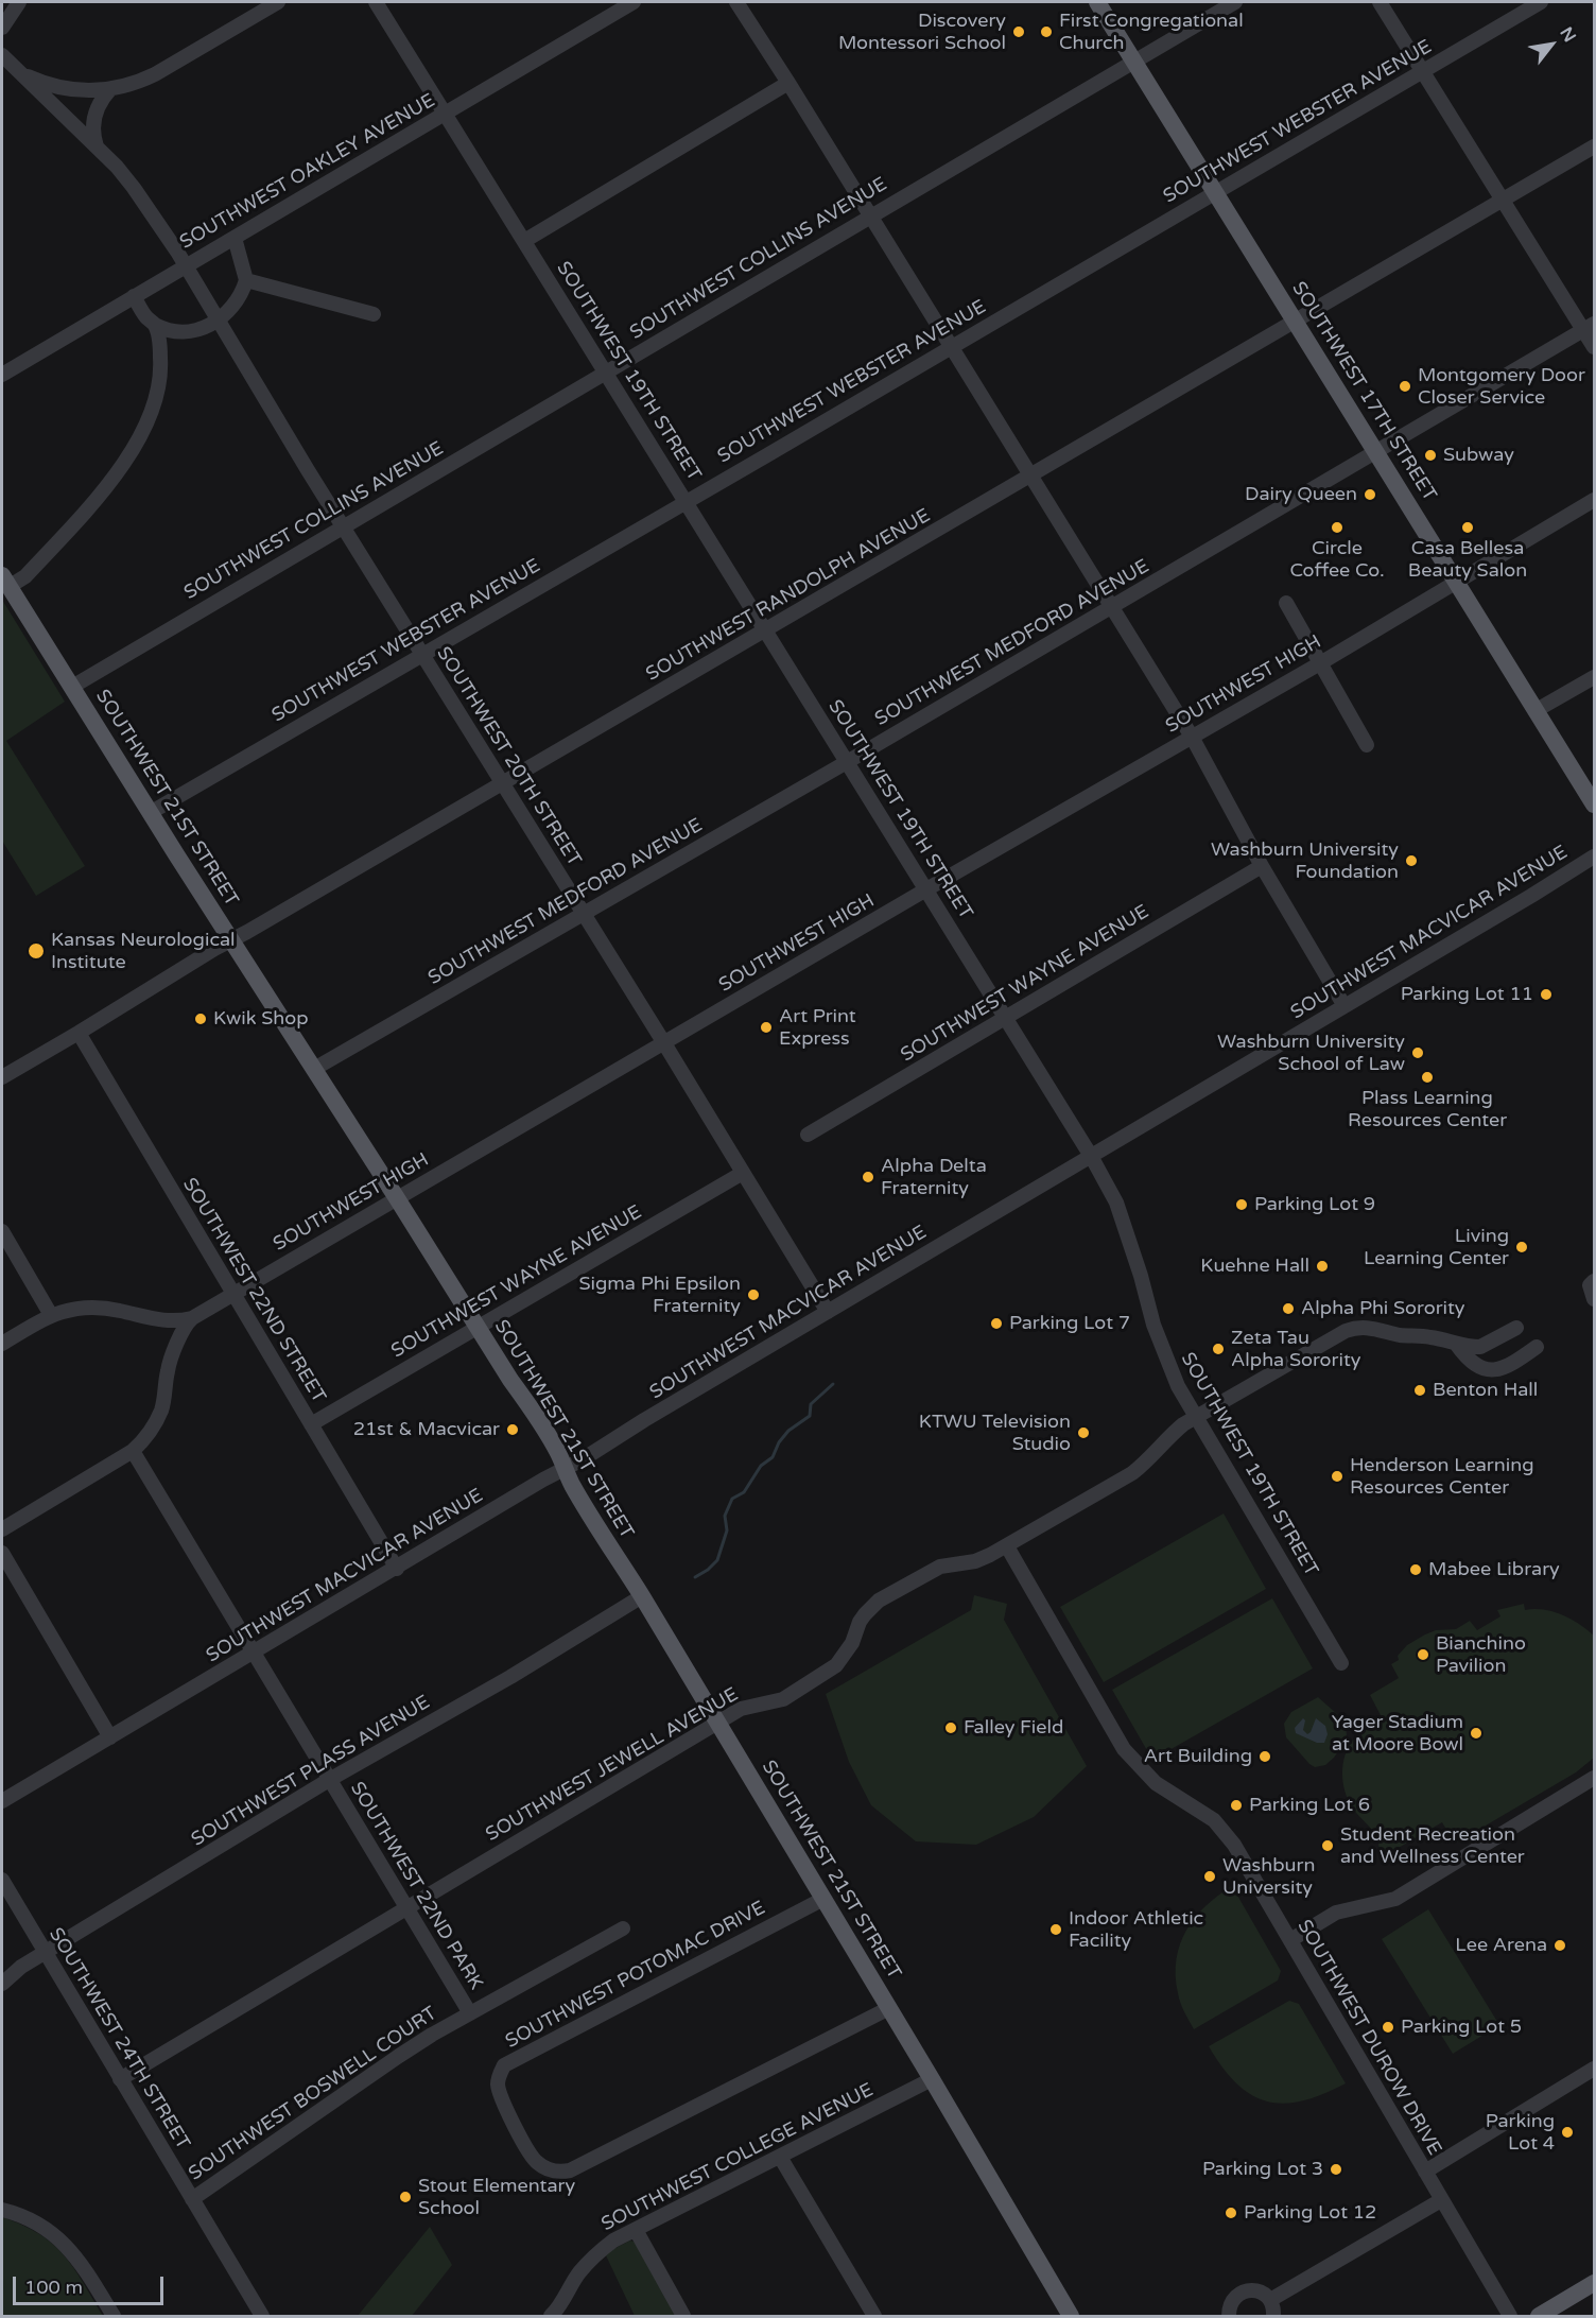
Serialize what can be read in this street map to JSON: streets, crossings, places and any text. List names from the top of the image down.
{
  "streets": {
    "main road": ["SOUTHWEST 17TH STREET", "SOUTHWEST 21ST STREET"],
    "street": [
      "SOUTHWEST WEBSTER AVENUE",
      "SOUTHWEST OAKLEY AVENUE",
      "SOUTHWEST COLLINS AVENUE",
      "SOUTHWEST 19TH STREET",
      "SOUTHWEST RANDOLPH AVENUE",
      "SOUTHWEST MEDFORD AVENUE",
      "SOUTHWEST HIGH",
      "SOUTHWEST 20TH STREET",
      "SOUTHWEST MACVICAR AVENUE",
      "SOUTHWEST WAYNE AVENUE",
      "SOUTHWEST 22ND STREET",
      "SOUTHWEST JEWELL AVENUE",
      "SOUTHWEST PLASS AVENUE",
      "SOUTHWEST 22ND PARK",
      "SOUTHWEST POTOMAC DRIVE",
      "SOUTHWEST DUROW DRIVE",
      "SOUTHWEST 24TH STREET",
      "SOUTHWEST BOSWELL COURT",
      "SOUTHWEST COLLEGE AVENUE"
    ]
  },
  "crossings": [
    ["SOUTHWEST WEBSTER AVENUE", "SOUTHWEST 19TH STREET"],
    ["SOUTHWEST WEBSTER AVENUE", "SOUTHWEST 17TH STREET"],
    ["SOUTHWEST WEBSTER AVENUE", "SOUTHWEST 20TH STREET"],
    ["SOUTHWEST WEBSTER AVENUE", "SOUTHWEST 21ST STREET"],
    ["SOUTHWEST OAKLEY AVENUE", "SOUTHWEST 19TH STREET"],
    ["SOUTHWEST OAKLEY AVENUE", "SOUTHWEST 20TH STREET"],
    ["SOUTHWEST COLLINS AVENUE", "SOUTHWEST 19TH STREET"],
    ["SOUTHWEST COLLINS AVENUE", "SOUTHWEST 17TH STREET"],
    ["SOUTHWEST COLLINS AVENUE", "SOUTHWEST 20TH STREET"],
    ["SOUTHWEST COLLINS AVENUE", "SOUTHWEST 21ST STREET"],
    ["SOUTHWEST 19TH STREET", "SOUTHWEST RANDOLPH AVENUE"],
    ["SOUTHWEST 19TH STREET", "SOUTHWEST MEDFORD AVENUE"],
    ["SOUTHWEST 19TH STREET", "SOUTHWEST HIGH"],
    ["SOUTHWEST 19TH STREET", "SOUTHWEST MACVICAR AVENUE"],
    ["SOUTHWEST 19TH STREET", "SOUTHWEST WAYNE AVENUE"],
    ["SOUTHWEST 19TH STREET", "SOUTHWEST JEWELL AVENUE"],
    ["SOUTHWEST 17TH STREET", "SOUTHWEST RANDOLPH AVENUE"],
    ["SOUTHWEST 17TH STREET", "SOUTHWEST MEDFORD AVENUE"],
    ["SOUTHWEST 17TH STREET", "SOUTHWEST HIGH"],
    ["SOUTHWEST RANDOLPH AVENUE", "SOUTHWEST 20TH STREET"],
    ["SOUTHWEST RANDOLPH AVENUE", "SOUTHWEST 21ST STREET"],
    ["SOUTHWEST RANDOLPH AVENUE", "SOUTHWEST 22ND STREET"],
    ["SOUTHWEST MEDFORD AVENUE", "SOUTHWEST 20TH STREET"],
    ["SOUTHWEST MEDFORD AVENUE", "SOUTHWEST 21ST STREET"],
    ["SOUTHWEST HIGH", "SOUTHWEST 20TH STREET"],
    ["SOUTHWEST HIGH", "SOUTHWEST 21ST STREET"],
    ["SOUTHWEST HIGH", "SOUTHWEST 22ND STREET"],
    ["SOUTHWEST 20TH STREET", "SOUTHWEST MACVICAR AVENUE"],
    ["SOUTHWEST 20TH STREET", "SOUTHWEST WAYNE AVENUE"],
    ["SOUTHWEST 21ST STREET", "SOUTHWEST MACVICAR AVENUE"],
    ["SOUTHWEST 21ST STREET", "SOUTHWEST WAYNE AVENUE"],
    ["SOUTHWEST 21ST STREET", "SOUTHWEST JEWELL AVENUE"],
    ["SOUTHWEST 21ST STREET", "SOUTHWEST PLASS AVENUE"],
    ["SOUTHWEST 21ST STREET", "SOUTHWEST POTOMAC DRIVE"],
    ["SOUTHWEST 21ST STREET", "SOUTHWEST COLLEGE AVENUE"],
    ["SOUTHWEST MACVICAR AVENUE", "SOUTHWEST 22ND STREET"],
    ["SOUTHWEST MACVICAR AVENUE", "SOUTHWEST 22ND PARK"],
    ["SOUTHWEST WAYNE AVENUE", "SOUTHWEST 22ND STREET"],
    ["SOUTHWEST JEWELL AVENUE", "SOUTHWEST 22ND PARK"],
    ["SOUTHWEST JEWELL AVENUE", "SOUTHWEST DUROW DRIVE"],
    ["SOUTHWEST JEWELL AVENUE", "SOUTHWEST 24TH STREET"],
    ["SOUTHWEST PLASS AVENUE", "SOUTHWEST 22ND PARK"],
    ["SOUTHWEST PLASS AVENUE", "SOUTHWEST 24TH STREET"],
    ["SOUTHWEST 22ND PARK", "SOUTHWEST BOSWELL COURT"],
    ["SOUTHWEST 24TH STREET", "SOUTHWEST BOSWELL COURT"]
  ],
  "places": [
    "Discovery Montessori School",
    "First Congregational Church",
    "Montgomery Door Closer Service",
    "Subway",
    "Dairy Queen",
    "Circle Coffee Co.",
    "Casa Bellesa Beauty Salon",
    "Washburn University Foundation",
    "Kansas Neurological Institute",
    "Parking Lot 11",
    "Kwik Shop",
    "Art Print Express",
    "Washburn University School of Law",
    "Plass Learning Resources Center",
    "Alpha Delta Fraternity",
    "Parking Lot 9",
    "Living Learning Center",
    "Kuehne Hall",
    "Sigma Phi Epsilon Fraternity",
    "Alpha Phi Sorority",
    "Parking Lot 7",
    "Zeta Tau Alpha Sorority",
    "Benton Hall",
    "21st & Macvicar",
    "KTWU Television Studio",
    "Henderson Learning Resources Center",
    "Mabee Library",
    "Bianchino Pavilion",
    "Falley Field",
    "Yager Stadium at Moore Bowl",
    "Art Building",
    "Parking Lot 6",
    "Student Recreation and Wellness Center",
    "Washburn University",
    "Indoor Athletic Facility",
    "Lee Arena",
    "Parking Lot 5",
    "Parking Lot 4",
    "Parking Lot 3",
    "Stout Elementary School",
    "Parking Lot 12"
  ],
  "scale_bar": "100 m",
  "north": "top right"
}
